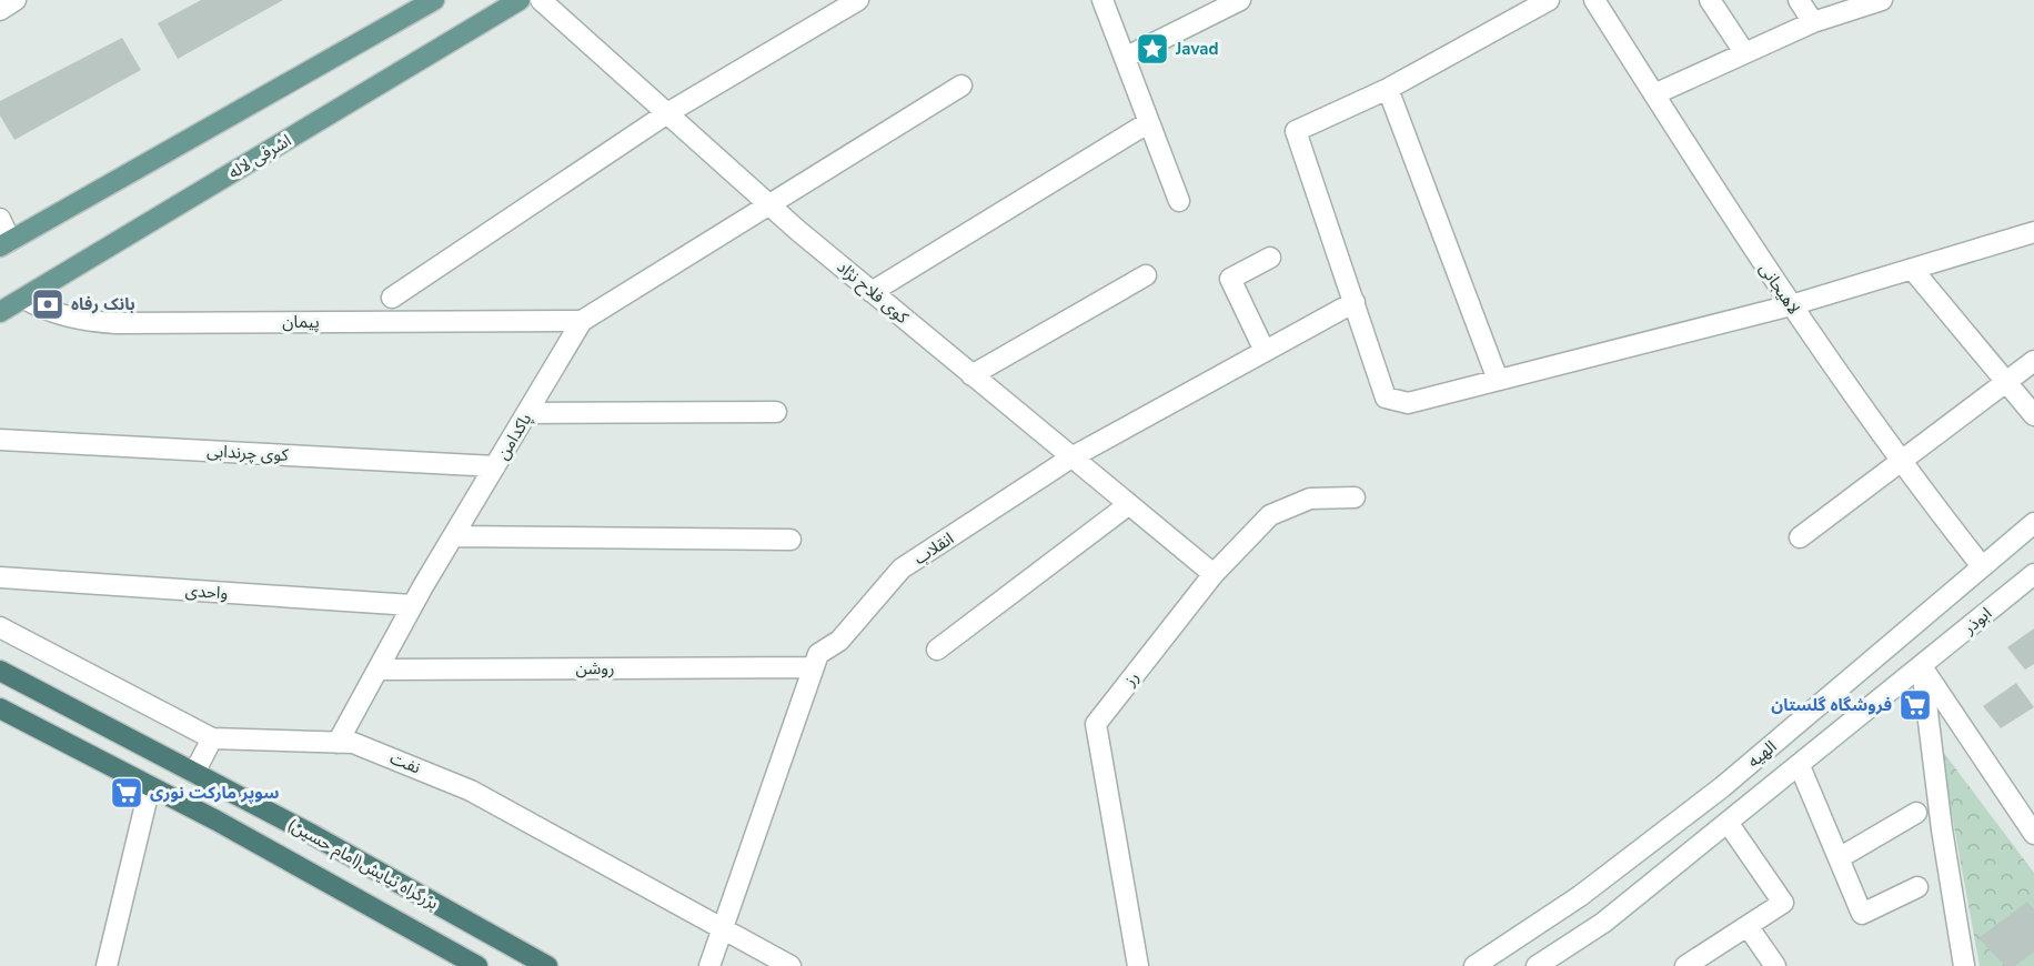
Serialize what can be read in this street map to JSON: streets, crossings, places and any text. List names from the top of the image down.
{
  "streets": {
    "highway": ["بزرگراه نیایش(امام حسین)"],
    "main road": ["اشرفی لاله"],
    "street": [
      "لاهیجانی",
      "کوی فلاح نژاد",
      "پیمان",
      "پاکدامن",
      "کوی چرندابی",
      "انقلاب",
      "واحدی",
      "ابوذر",
      "روشن",
      "رز",
      "الهیه",
      "نفت"
    ]
  },
  "crossings": [
    ["اشرفی لاله", "پیمان"],
    ["لاهیجانی", "الهیه"],
    ["کوی فلاح نژاد", "پاکدامن"],
    ["کوی فلاح نژاد", "انقلاب"],
    ["کوی فلاح نژاد", "رز"],
    ["پیمان", "پاکدامن"],
    ["پاکدامن", "کوی چرندابی"],
    ["پاکدامن", "واحدی"],
    ["پاکدامن", "روشن"],
    ["پاکدامن", "نفت"],
    ["انقلاب", "روشن"],
    ["انقلاب", "نفت"],
    ["ابوذر", "الهیه"]
  ],
  "places": {
    "place": ["Javad"],
    "bank": ["بانک رفاه"],
    "supermarket": ["فروشگاه گلستان", "سوپر مارکت نوری"]
  }
}
